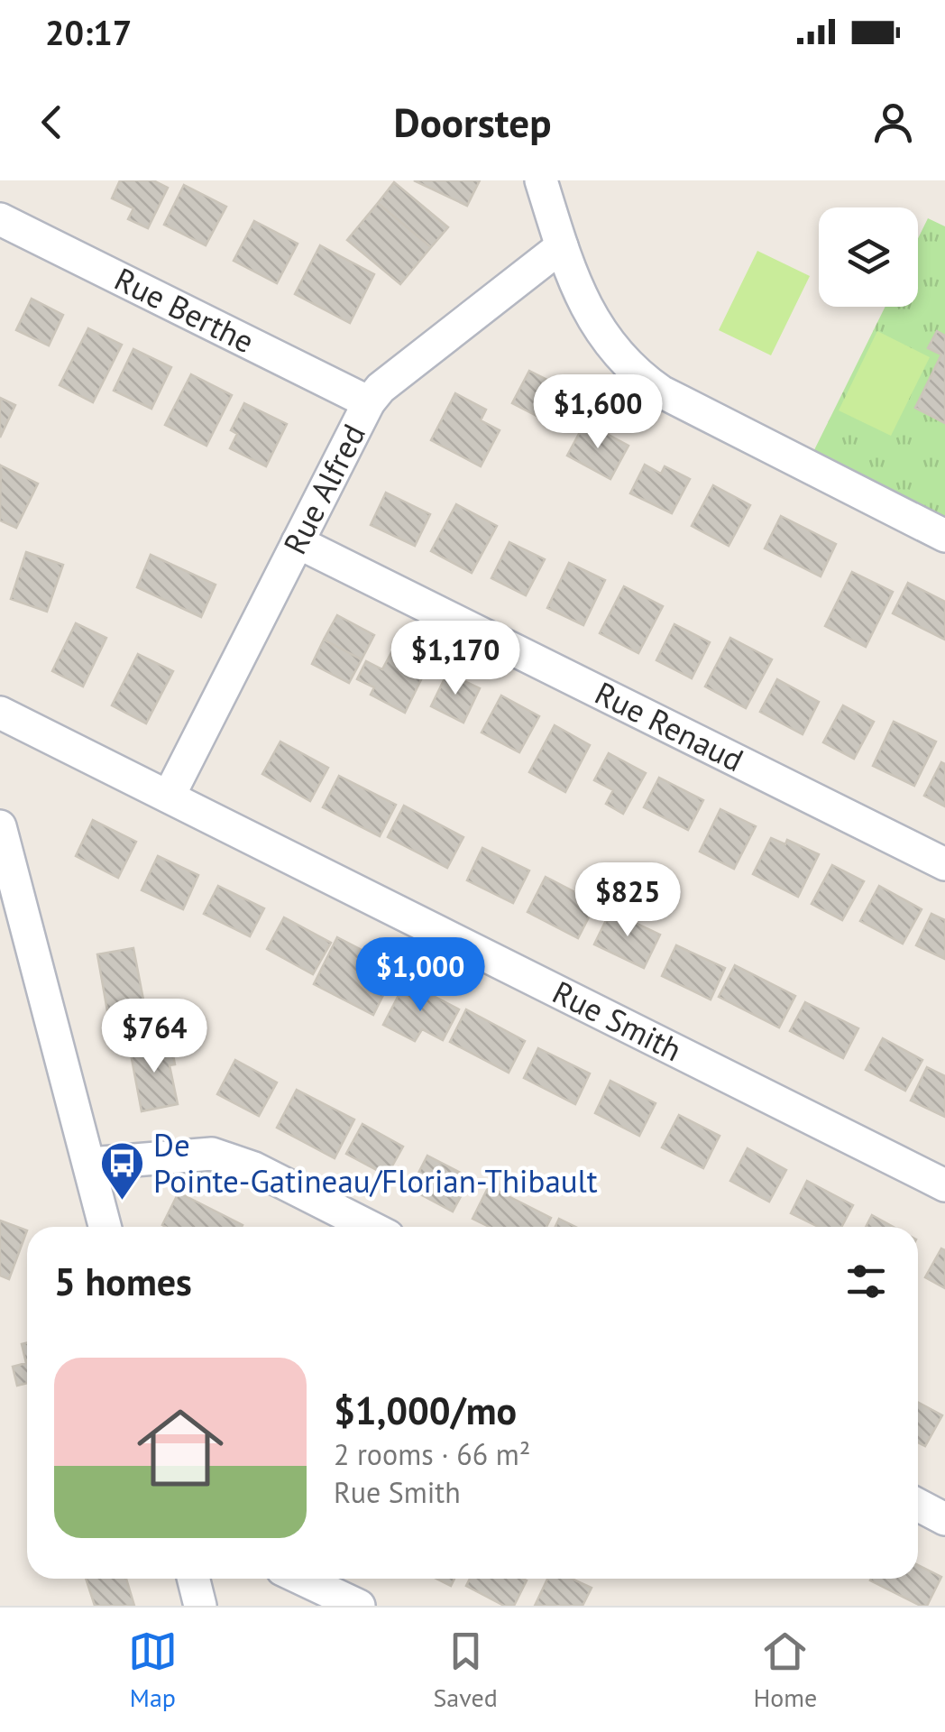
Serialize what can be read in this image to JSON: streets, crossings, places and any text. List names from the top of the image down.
{
  "streets": {
    "street": [
      "Rue Berthe",
      "Rue Alfred",
      "Rue Renaud",
      "Rue Smith"
    ]
  },
  "crossings": [
    ["Rue Berthe", "Rue Alfred"],
    ["Rue Alfred", "Rue Renaud"],
    ["Rue Alfred", "Rue Smith"]
  ],
  "places": {
    "bus stop": ["De Pointe-Gatineau/Florian-Thibault"]
  },
  "page": {
    "status": "20:17",
    "header": "Doorstep",
    "price": [
      "$1,600",
      "$1,170",
      "$825",
      "$1,000",
      "$764"
    ],
    "heading": "5 homes",
    "list": [
      {
        "name": "$1,000/mo",
        "note": "2 rooms · 66 m² · Rue Smith"
      }
    ],
    "tabs": ["Map", "Saved", "Home"]
  }
}
